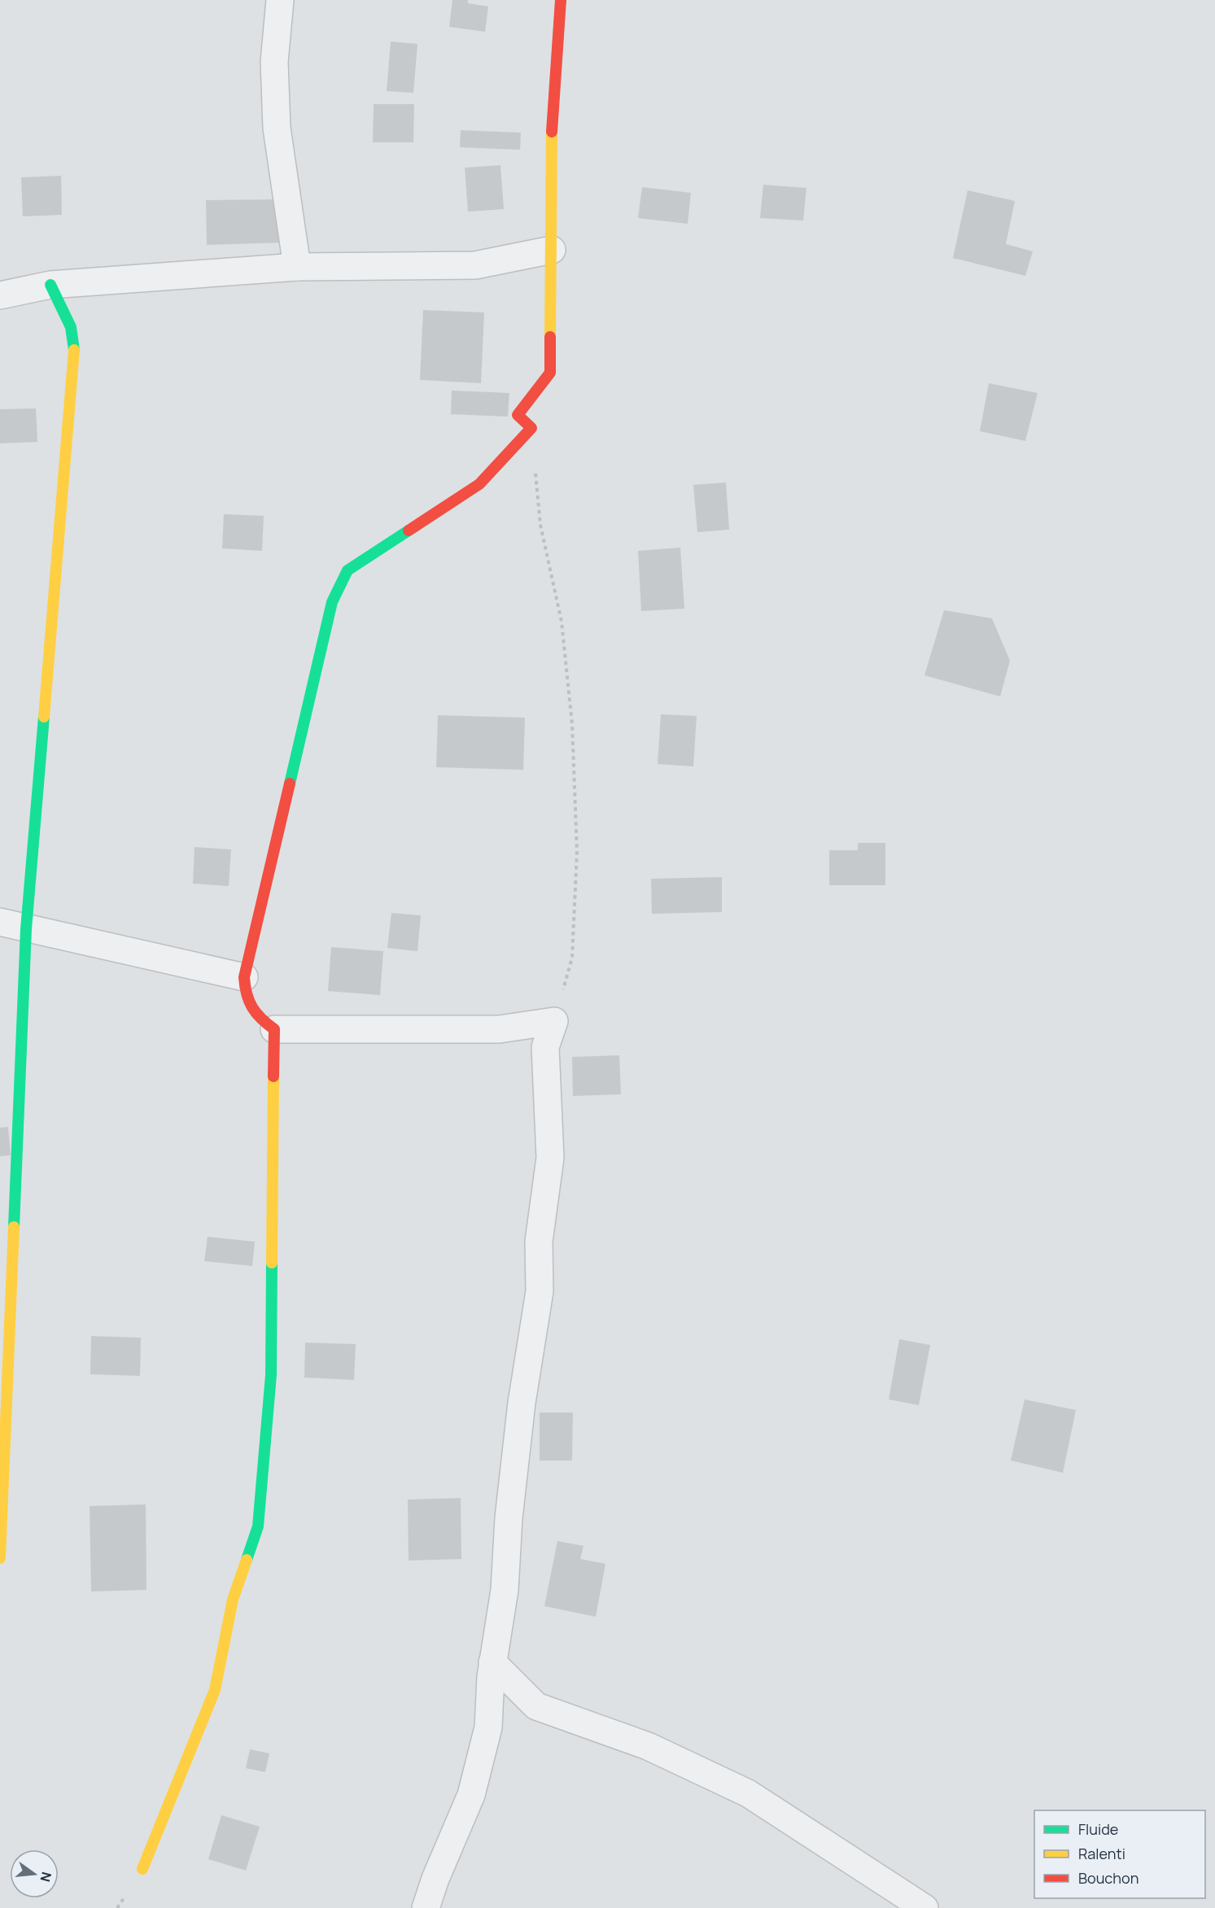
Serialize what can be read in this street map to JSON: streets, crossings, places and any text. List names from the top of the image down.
{
  "legend": ["Fluide", "Ralenti", "Bouchon"],
  "north": "right"
}
